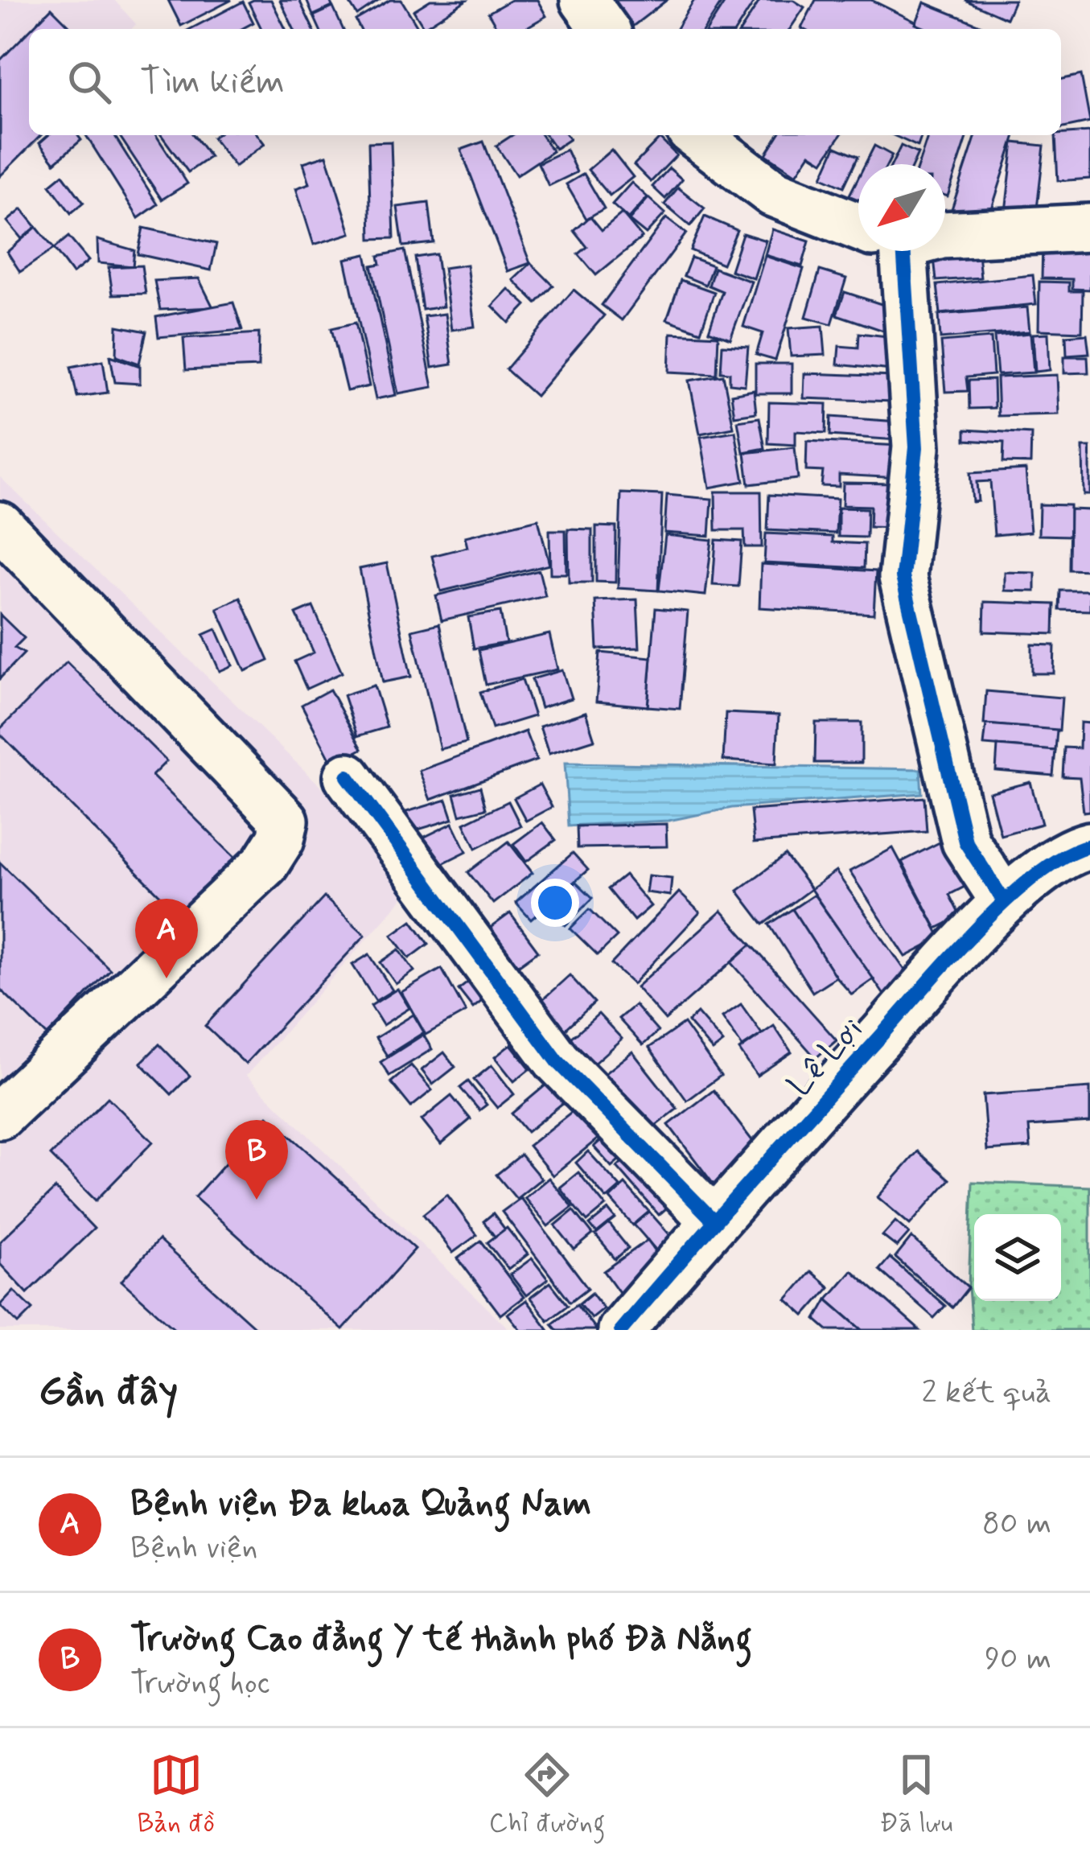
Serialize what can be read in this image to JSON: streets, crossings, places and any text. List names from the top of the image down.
{
  "streets": {
    "street": ["Lê Lợi"]
  },
  "north": "bottom left",
  "page": {
    "search": "Tìm kiếm",
    "pins": ["A", "B"],
    "heading": ["Gần đây", "2 kết quả"],
    "list": [
      {
        "mark": "A",
        "name": "Bệnh viện Đa khoa Quảng Nam",
        "note": "Bệnh viện",
        "value": "80 m"
      },
      {
        "mark": "B",
        "name": "Trường Cao đẳng Y tế thành phố Đà Nẵng",
        "note": "Trường học",
        "value": "90 m"
      }
    ],
    "nav": ["Bản đồ", "Chỉ đường", "Đã lưu"]
  }
}
